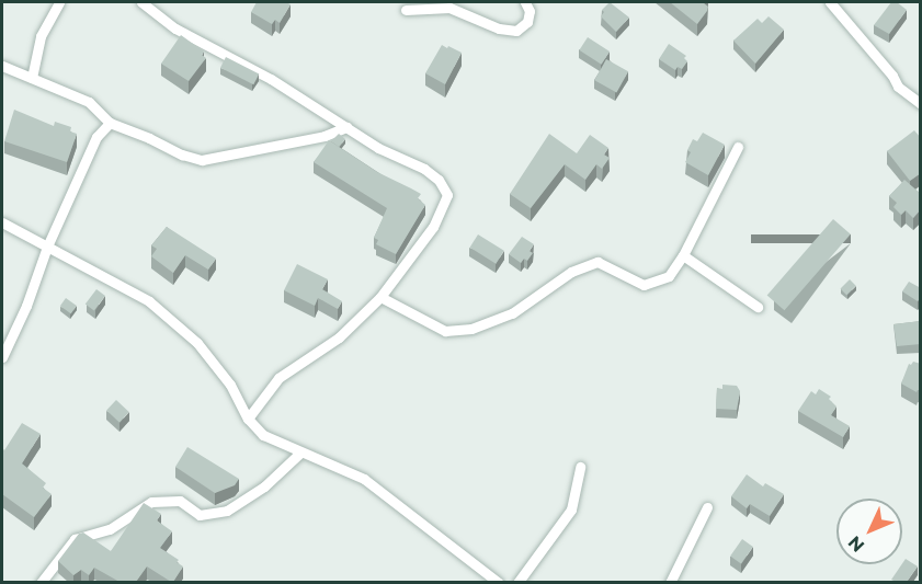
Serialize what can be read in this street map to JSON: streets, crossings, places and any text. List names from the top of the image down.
{
  "north": "bottom left"
}
